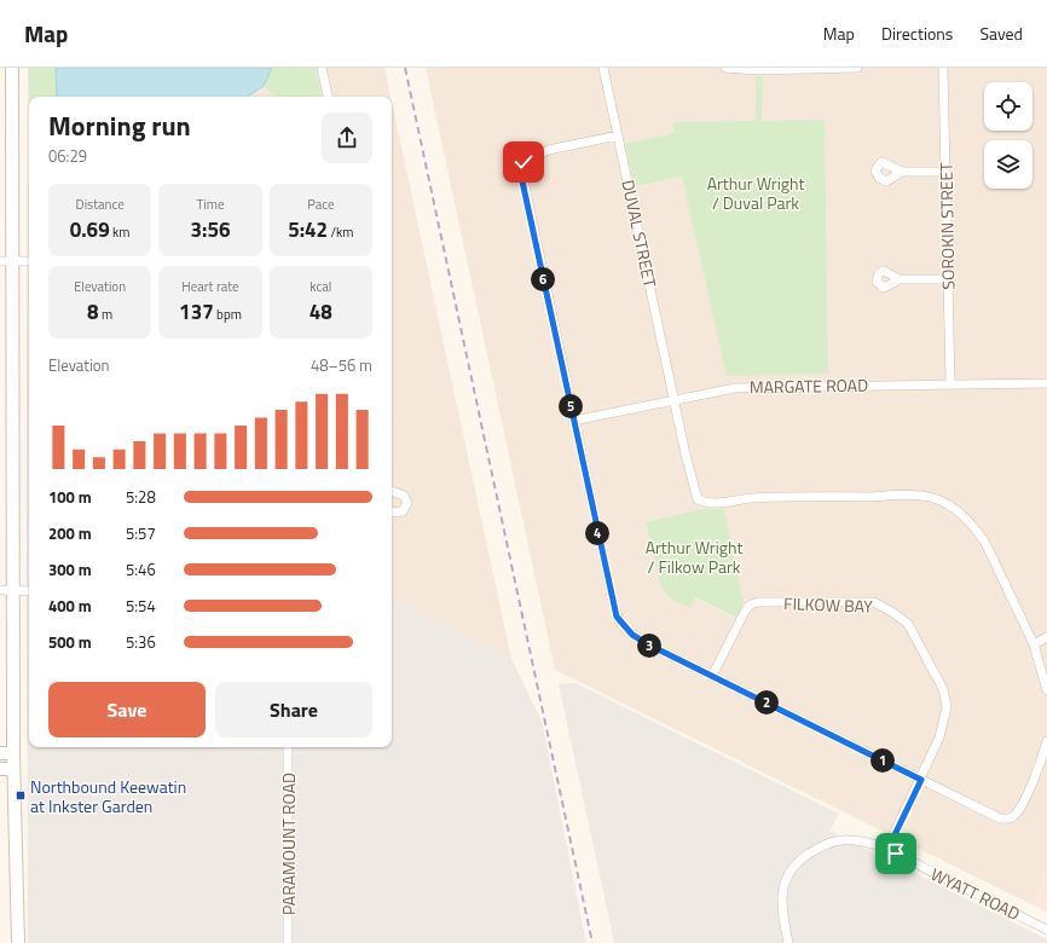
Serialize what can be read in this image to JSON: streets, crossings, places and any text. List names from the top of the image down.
{
  "streets": {
    "street": [
      "SOROKIN STREET",
      "DUVAL STREET",
      "MARGATE ROAD",
      "FILKOW BAY",
      "PARAMOUNT ROAD",
      "WYATT ROAD"
    ]
  },
  "crossings": [
    ["SOROKIN STREET", "MARGATE ROAD"],
    ["DUVAL STREET", "MARGATE ROAD"],
    ["FILKOW BAY", "WYATT ROAD"]
  ],
  "parks": ["Arthur Wright / Duval Park", "Arthur Wright / Filkow Park"],
  "places": {
    "transit": ["Northbound Keewatin at Inkster Garden"]
  },
  "page": {
    "header": "Map",
    "nav": ["Map", "Directions", "Saved"],
    "heading": ["Morning run", "06:29"],
    "stats": [
      ["Distance", "0.69 km"],
      ["Time", "3:56"],
      ["Pace", "5:42 /km"],
      ["Elevation", "8 m"],
      ["Heart rate", "137 bpm"],
      ["kcal", "48"]
    ],
    "pins": [
      "6",
      "5",
      "4",
      "3",
      "2",
      "1"
    ],
    "chart": ["Elevation", "48–56 m"],
    "list": [
      {
        "name": "100 m",
        "note": "5:28"
      },
      {
        "name": "200 m",
        "note": "5:57"
      },
      {
        "name": "300 m",
        "note": "5:46"
      },
      {
        "name": "400 m",
        "note": "5:54"
      },
      {
        "name": "500 m",
        "note": "5:36"
      }
    ],
    "buttons": ["Save", "Share"]
  }
}
